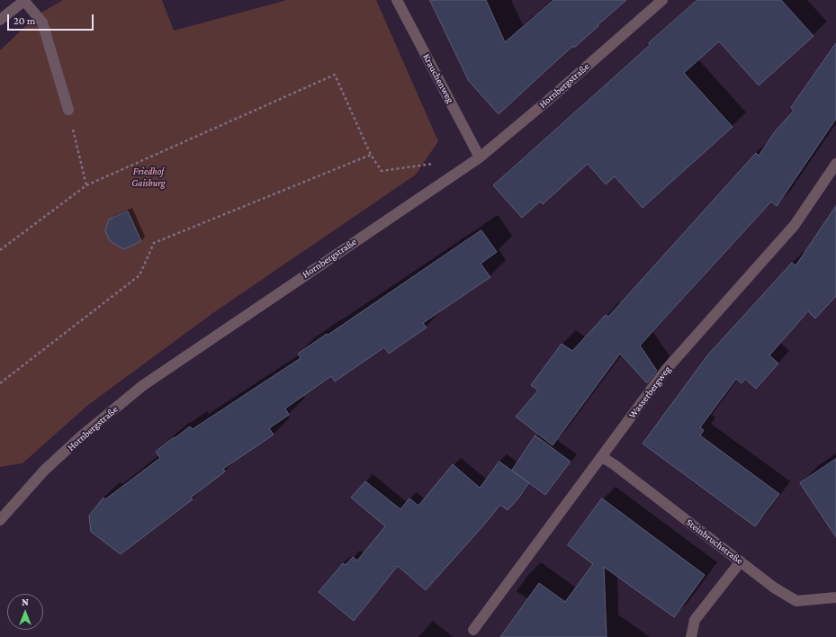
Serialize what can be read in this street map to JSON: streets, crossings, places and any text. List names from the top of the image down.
{
  "streets": {
    "street": [
      "Krauchenweg",
      "Hornbergstraße",
      "Wasserbergweg",
      "Steinbruchstraße"
    ]
  },
  "crossings": [
    ["Krauchenweg", "Hornbergstraße"],
    ["Wasserbergweg", "Steinbruchstraße"]
  ],
  "parks": ["Friedhof Gaisburg"],
  "scale_bar": "20 m",
  "north": "top"
}
